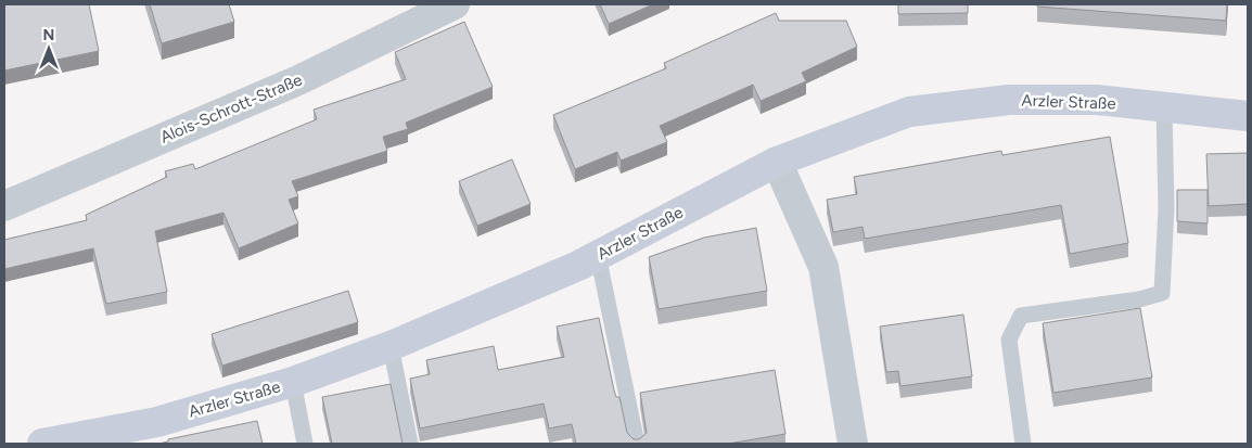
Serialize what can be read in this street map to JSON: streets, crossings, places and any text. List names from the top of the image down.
{
  "streets": {
    "main road": ["Arzler Straße"],
    "street": ["Alois-Schrott-Straße"]
  },
  "north": "top"
}
